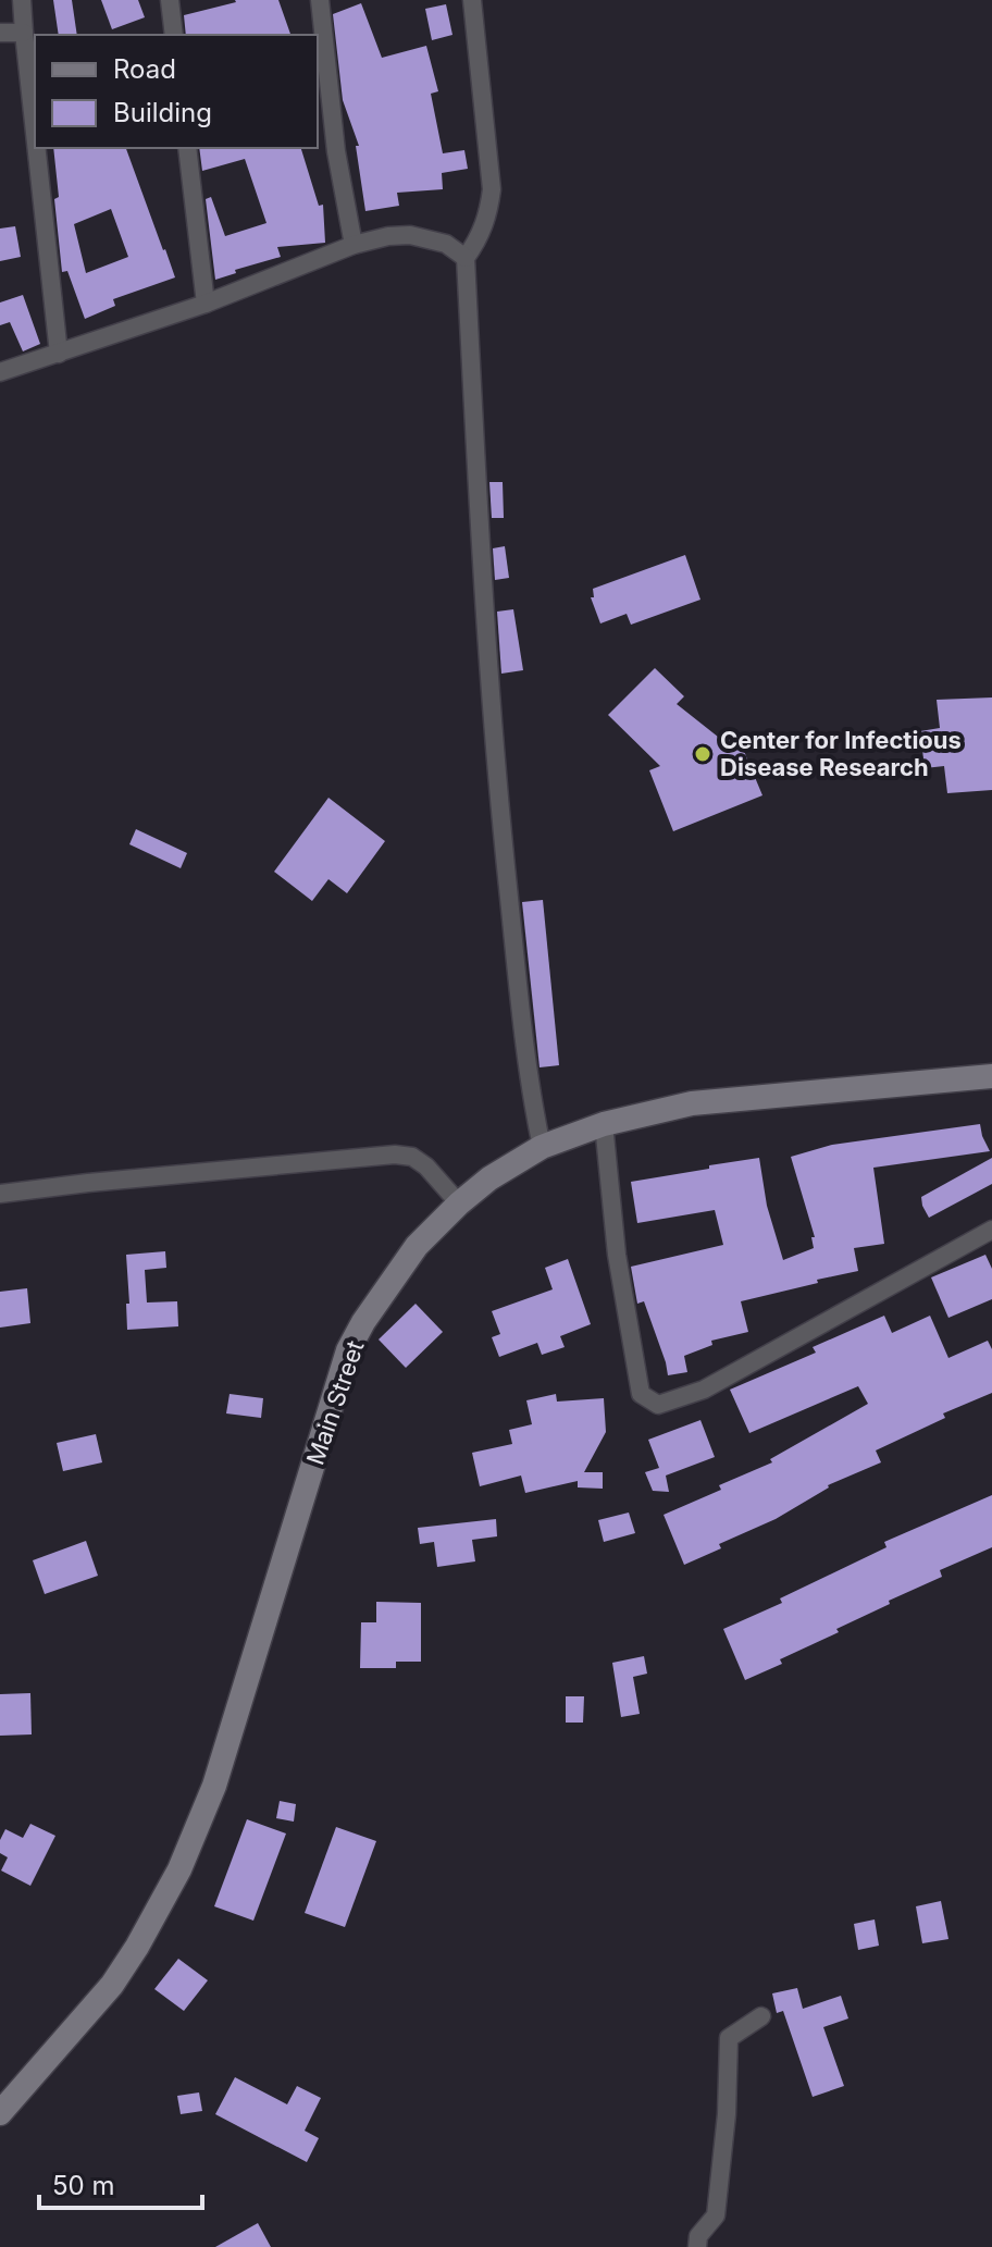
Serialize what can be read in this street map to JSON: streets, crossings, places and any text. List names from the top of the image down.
{
  "streets": {
    "main road": ["Main Street"]
  },
  "places": ["Center for Infectious Disease Research"],
  "legend": ["Road", "Building"],
  "scale_bar": "50 m"
}
